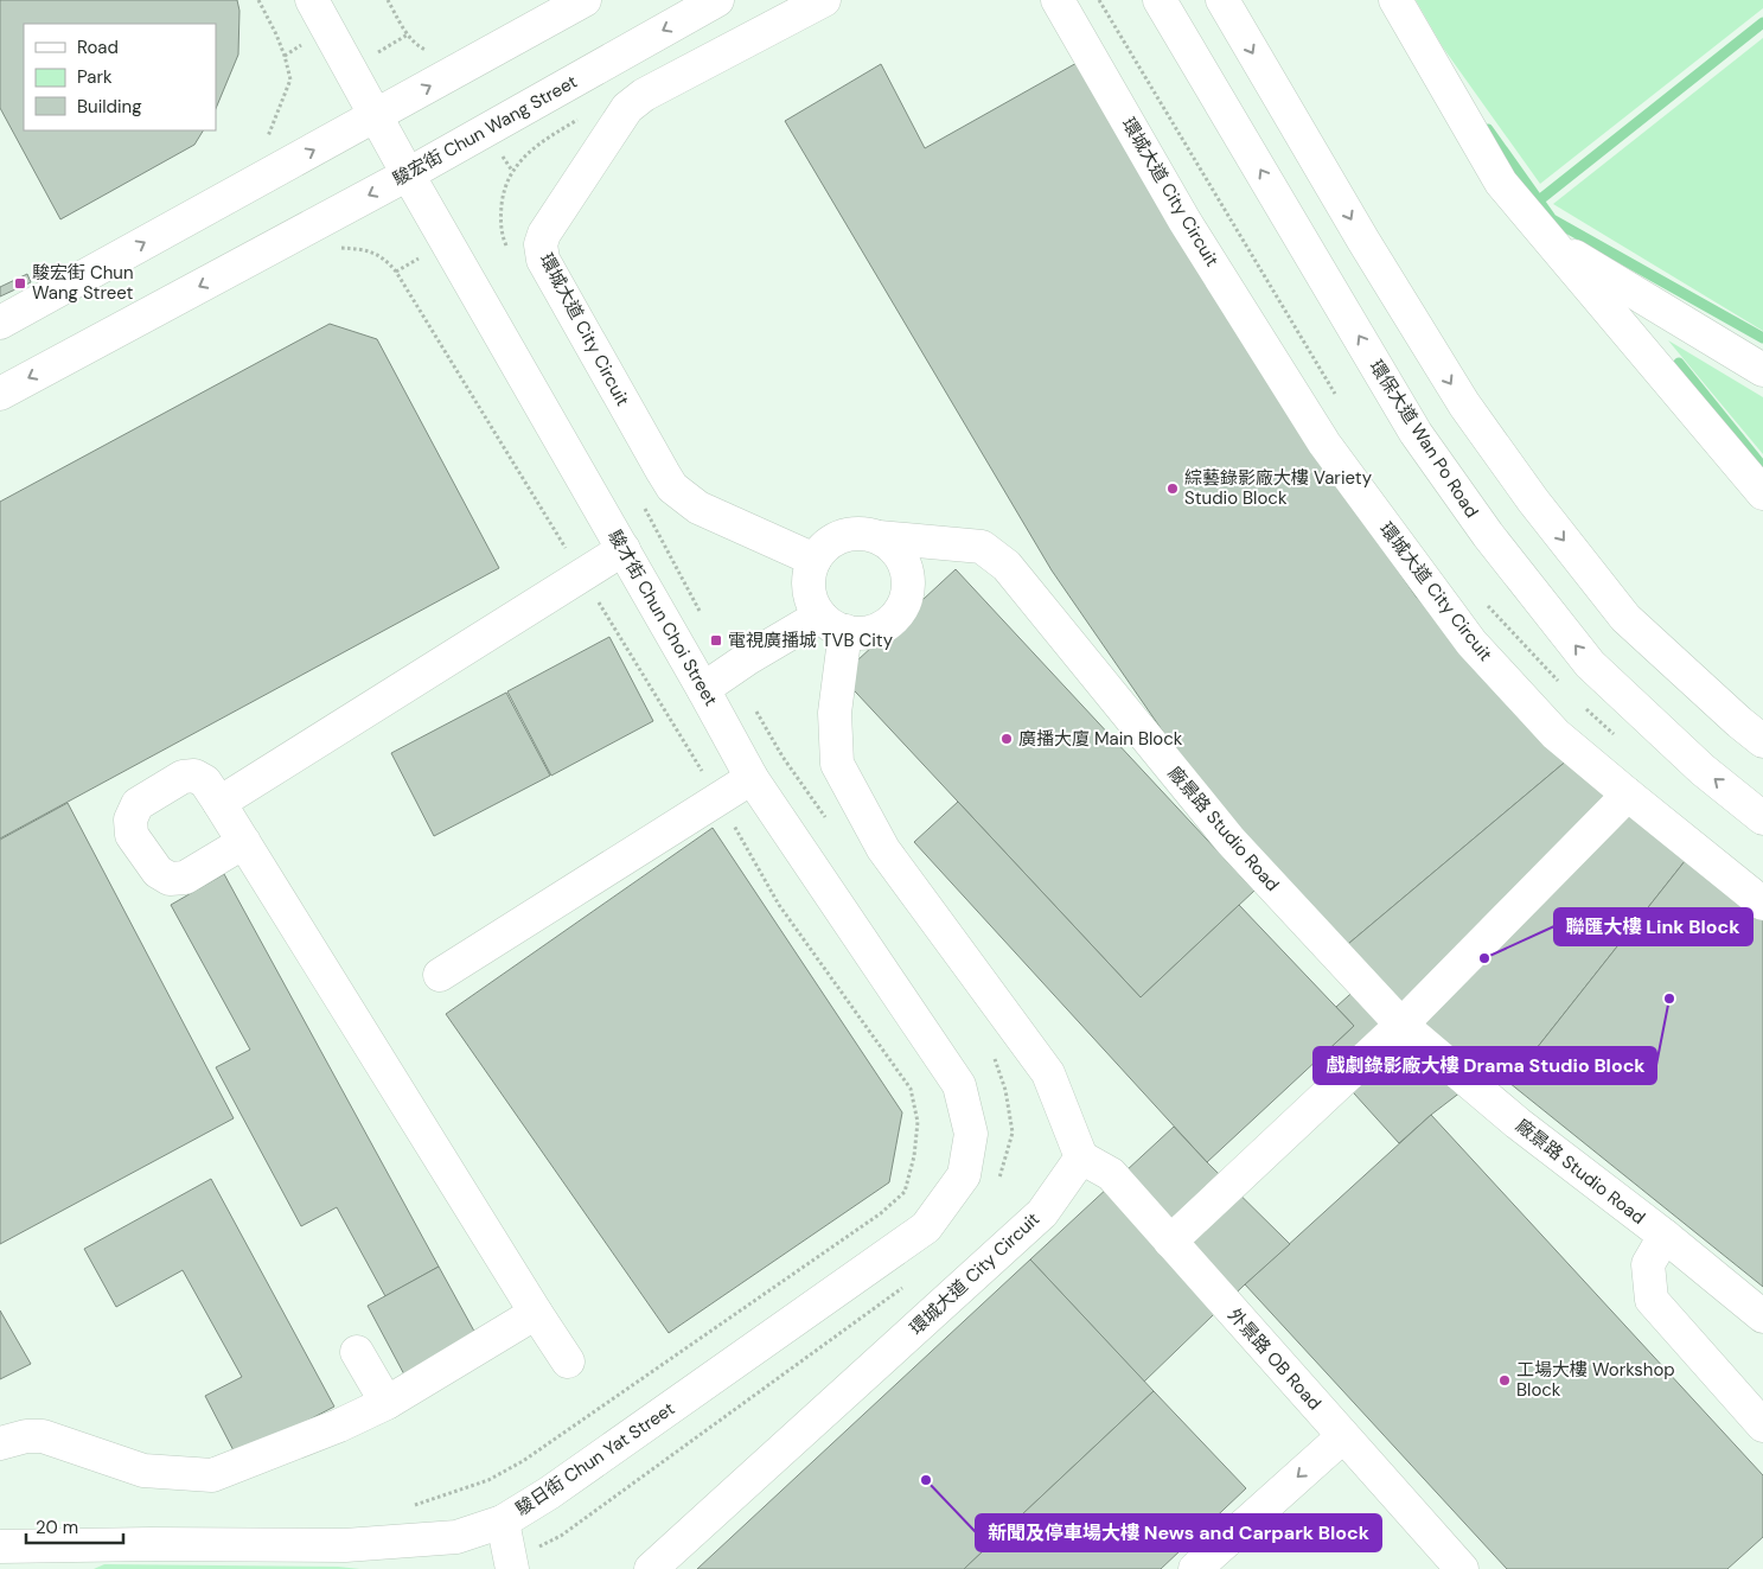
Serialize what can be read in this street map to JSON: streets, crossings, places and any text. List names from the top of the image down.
{
  "streets": {
    "street": [
      "駿宏街 Chun Wang Street",
      "環城大道 City Circuit",
      "環保大道 Wan Po Road",
      "駿才街 Chun Choi Street",
      "廠景路 Studio Road",
      "外景路 OB Road",
      "駿日街 Chun Yat Street"
    ]
  },
  "crossings": [
    ["駿宏街 Chun Wang Street", "駿才街 Chun Choi Street"],
    ["環城大道 City Circuit", "廠景路 Studio Road"],
    ["環城大道 City Circuit", "外景路 OB Road"],
    ["駿才街 Chun Choi Street", "駿日街 Chun Yat Street"]
  ],
  "places": {
    "transit": ["駿宏街 Chun Wang Street", "電視廣播城 TVB City"],
    "other": [
      "綜藝錄影廠大樓 Variety Studio Block",
      "廣播大廈 Main Block",
      "聯匯大樓 Link Block",
      "戲劇錄影廠大樓 Drama Studio Block",
      "工場大樓 Workshop Block",
      "新聞及停車場大樓 News and Carpark Block"
    ]
  },
  "legend": ["Road", "Park", "Building"],
  "scale_bar": "20 m"
}
